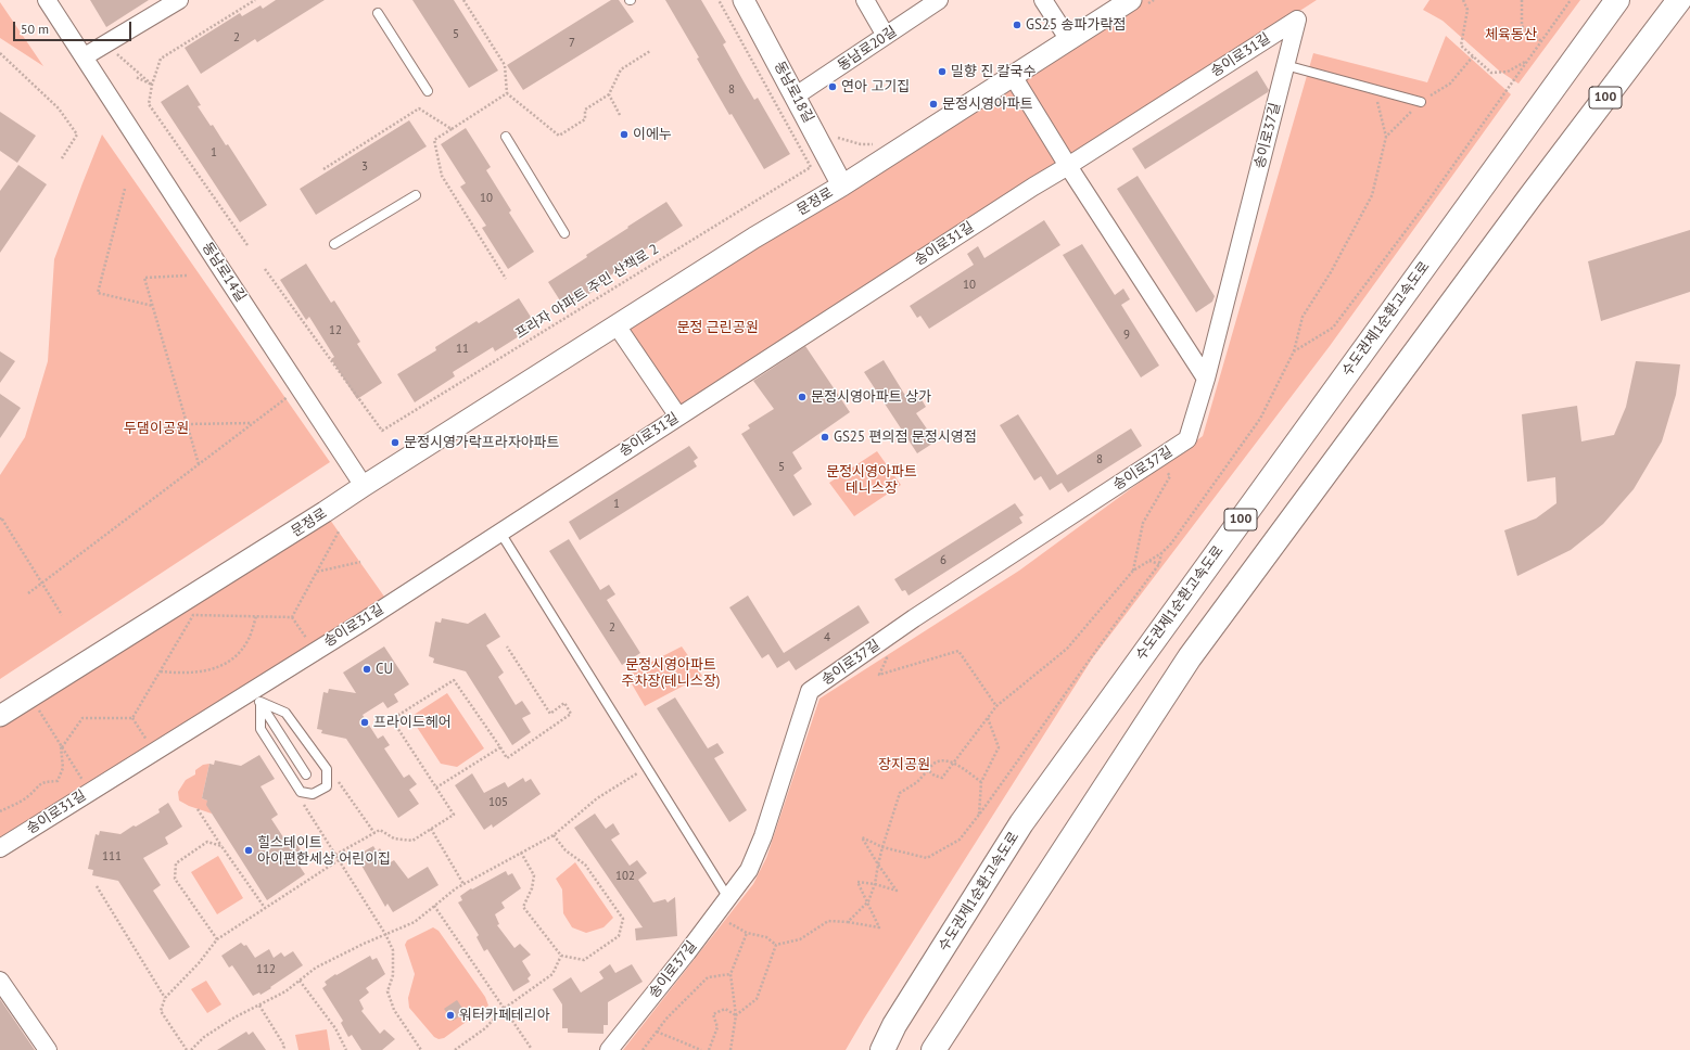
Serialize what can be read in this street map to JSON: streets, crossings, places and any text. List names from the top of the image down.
{
  "streets": {
    "highway": ["100", "수도권제1순환고속도로"],
    "street": [
      "동남로20길",
      "송이로31길",
      "동남로18길",
      "송이로37길",
      "문정로",
      "동남로14길"
    ],
    "path": ["프라자 아파트 주민 산책로 2"]
  },
  "crossings": [
    ["동남로20길", "동남로18길"],
    ["송이로31길", "송이로37길"],
    ["동남로18길", "문정로"],
    ["문정로", "동남로14길"]
  ],
  "parks": [
    "체육동산",
    "문정 근린공원",
    "두댐이공원",
    "문정시영아파트 테니스장",
    "문정시영아파트 주차장(테니스장)",
    "장지공원"
  ],
  "places": [
    "GS25 송파가락점",
    "밀향 진 칼국수",
    "연아 고기집",
    "문정시영아파트",
    "이에누",
    "문정시영아파트 상가",
    "GS25 편의점 문정시영점",
    "문정시영가락프라자아파트",
    "CU",
    "프라이드헤어",
    "힐스테이트 아이편한세상 어린이집",
    "워터카페테리아"
  ],
  "house_numbers": [
    "5",
    "2",
    "7",
    "8",
    "1",
    "3",
    "10",
    "10",
    "12",
    "9",
    "11",
    "8",
    "5",
    "1",
    "6",
    "2",
    "4",
    "105",
    "111",
    "102",
    "112"
  ],
  "scale_bar": "50 m"
}
